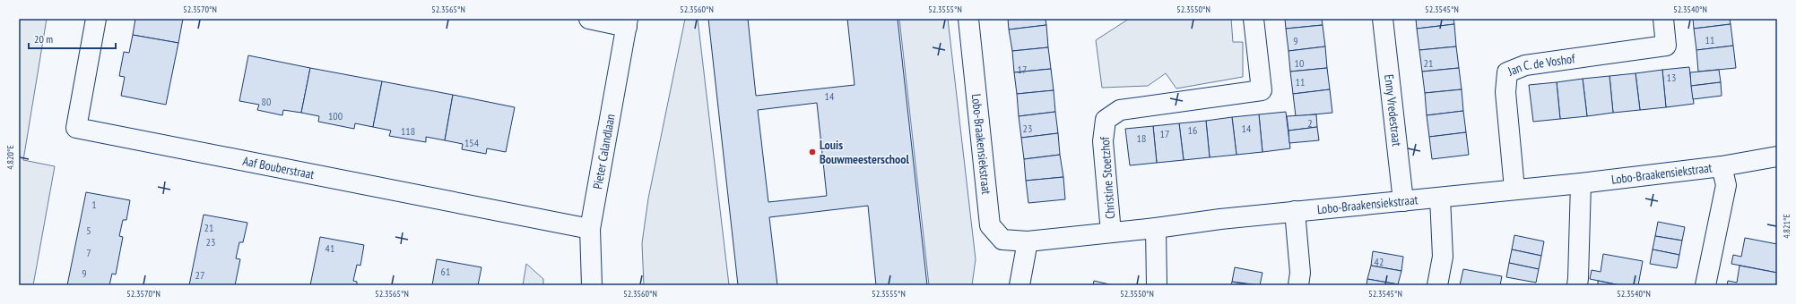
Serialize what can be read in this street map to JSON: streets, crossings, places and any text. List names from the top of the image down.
{
  "streets": {
    "street": [
      "Jan C. de Voshof",
      "Enny Vredestraat",
      "Lobo-Braakensiekstraat",
      "Pieter Calandlaan",
      "Aaf Bouberstraat",
      "Christine Stoetzhof"
    ]
  },
  "crossings": [
    ["Jan C. de Voshof", "Lobo-Braakensiekstraat"],
    ["Enny Vredestraat", "Lobo-Braakensiekstraat"],
    ["Lobo-Braakensiekstraat", "Christine Stoetzhof"],
    ["Pieter Calandlaan", "Aaf Bouberstraat"]
  ],
  "places": ["Louis Bouwmeesterschool"],
  "house_numbers": [
    "11",
    "9",
    "10",
    "21",
    "17",
    "13",
    "11",
    "14",
    "80",
    "100",
    "2",
    "23",
    "14",
    "16",
    "118",
    "17",
    "18",
    "154",
    "1",
    "21",
    "5",
    "23",
    "41",
    "7",
    "42",
    "61",
    "9",
    "27"
  ],
  "scale_bar": "20 m",
  "coordinates": [
    "52.3570°N",
    "52.3565°N",
    "52.3560°N",
    "52.3555°N",
    "52.3550°N",
    "52.3545°N",
    "52.3540°N",
    "4.820°E",
    "4.821°E"
  ]
}
